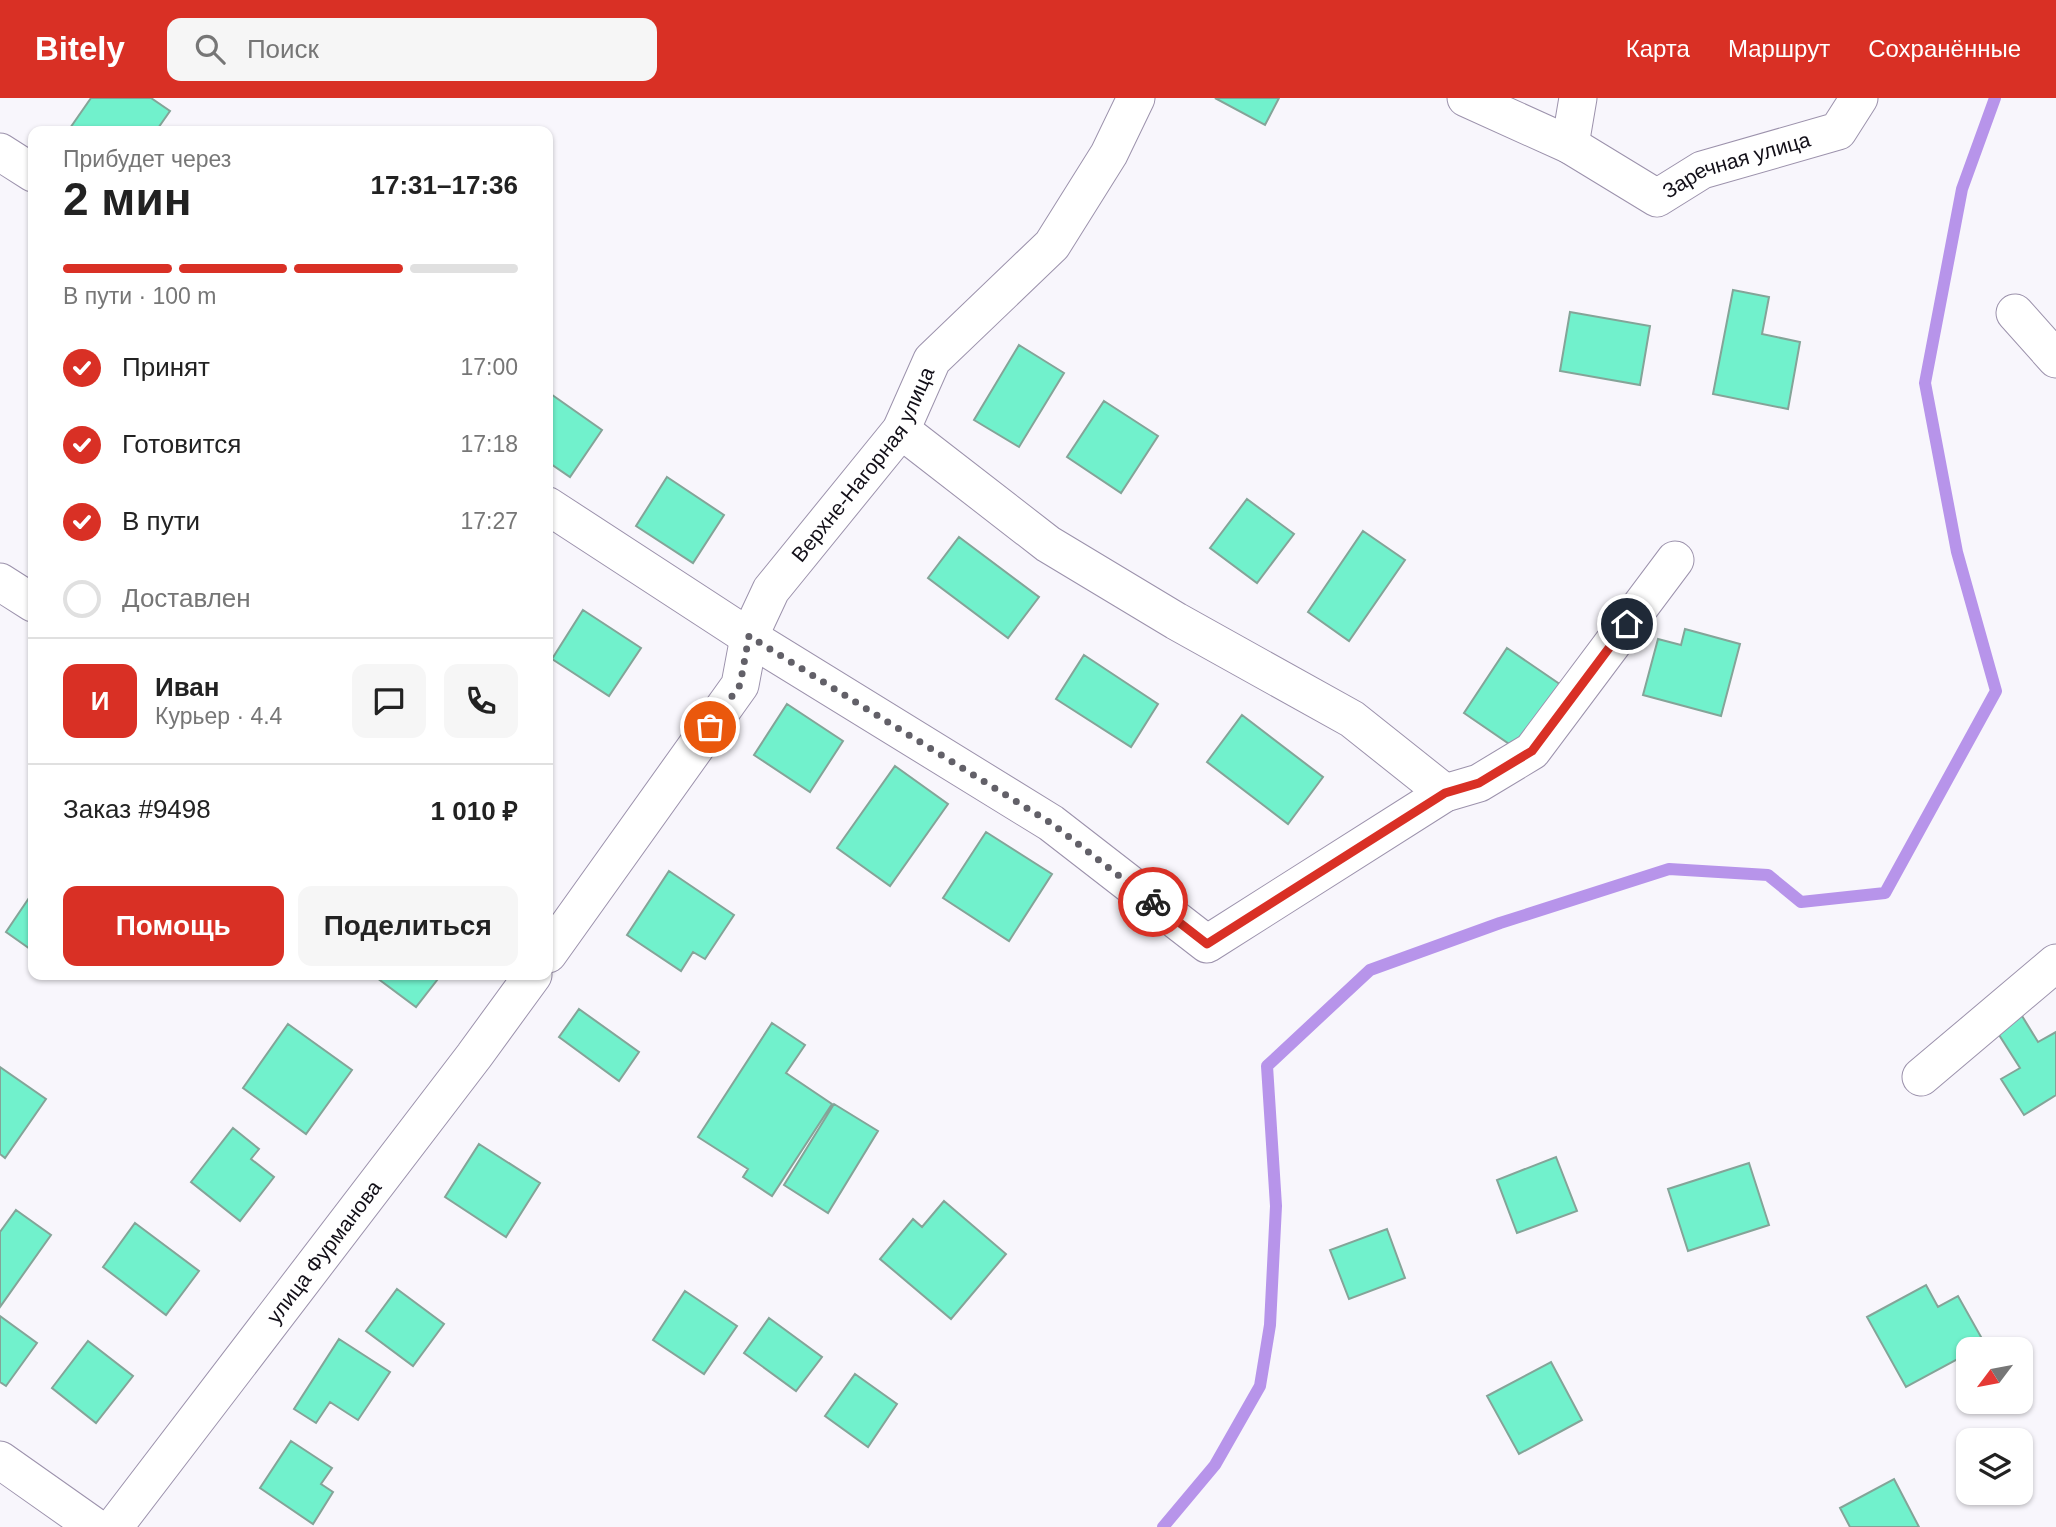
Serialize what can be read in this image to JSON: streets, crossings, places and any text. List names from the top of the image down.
{
  "streets": {
    "street": ["Заречная улица", "Верхне-Нагорная улица", "улица Фурманова"]
  },
  "north": "bottom left",
  "page": {
    "header": "Bitely",
    "search": "Поиск",
    "nav": ["Карта", "Маршрут", "Сохранённые"],
    "heading": ["2 мин", "Прибудет через", "17:31–17:36"],
    "panel": [
      "Иван",
      "Курьер · 4.4",
      "Заказ #9498",
      "1 010 ₽"
    ],
    "bar": "В пути · 100 m",
    "list": [
      ["Принят", "17:00"],
      ["Готовится", "17:18"],
      ["В пути", "17:27"],
      "Доставлен"
    ],
    "round": "И",
    "buttons": ["Помощь", "Поделиться"]
  }
}
